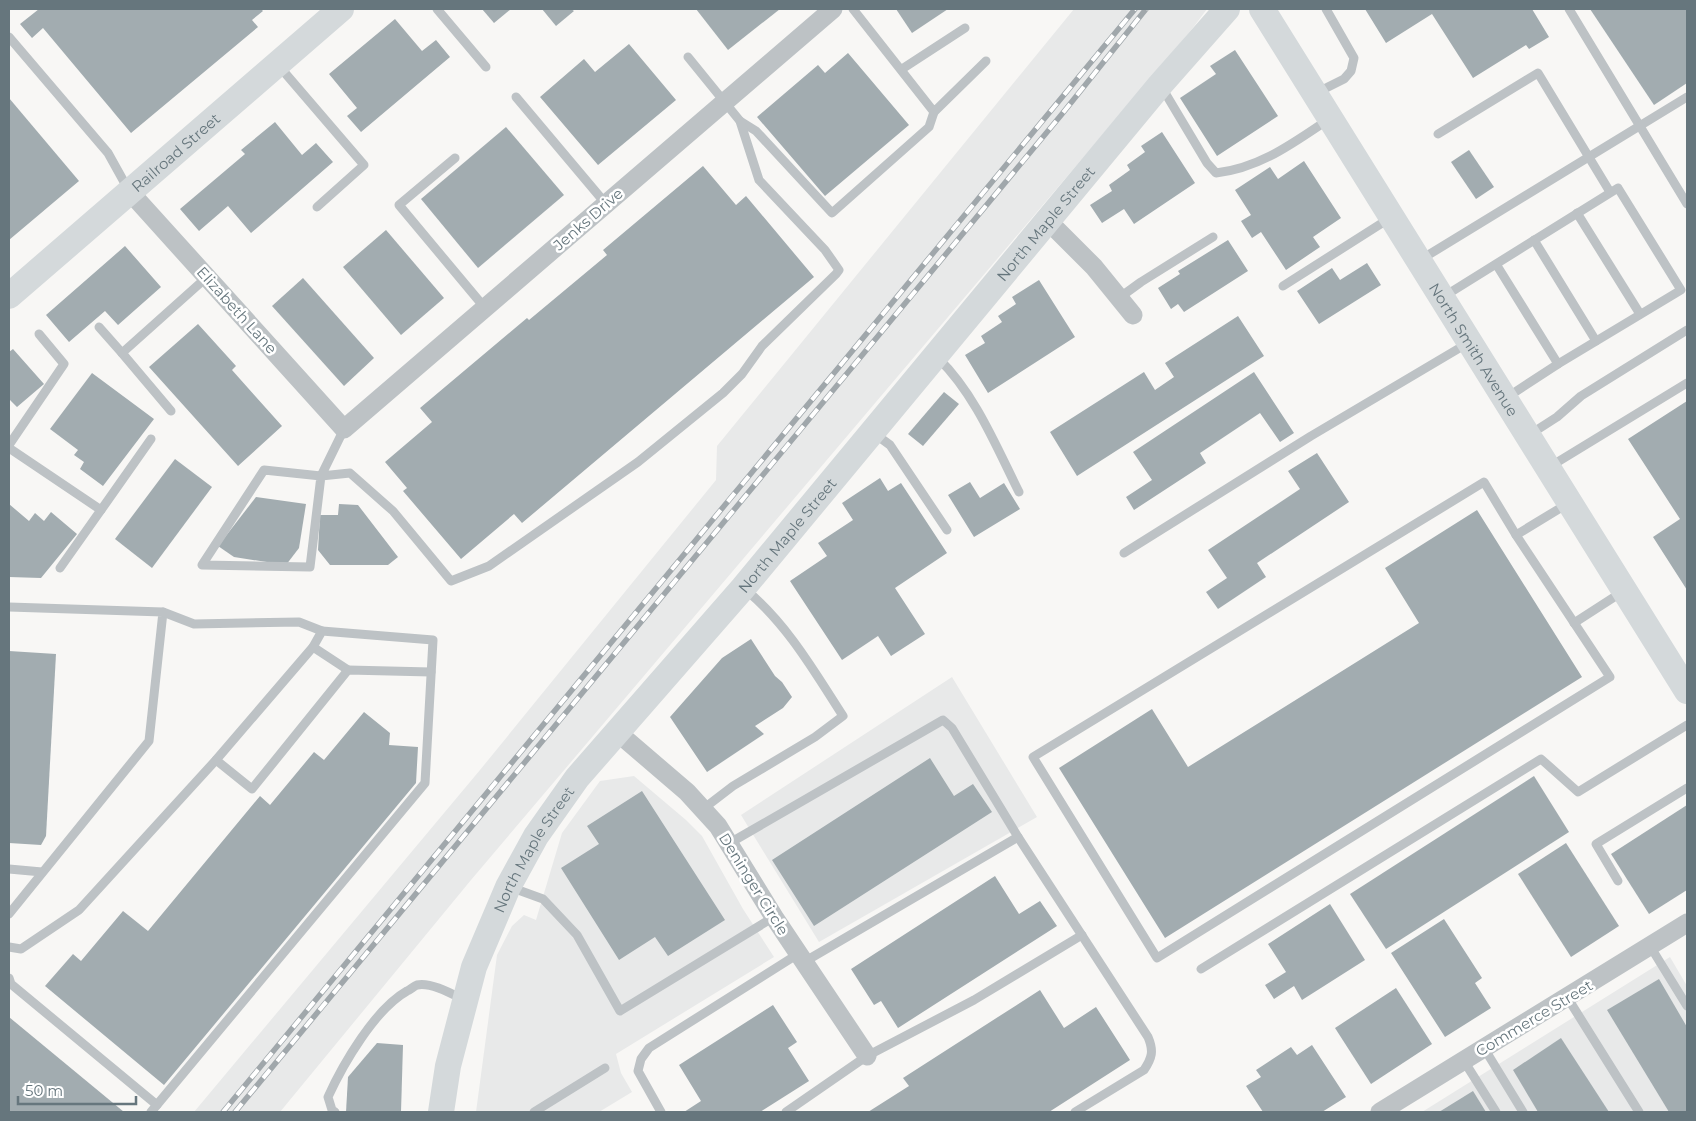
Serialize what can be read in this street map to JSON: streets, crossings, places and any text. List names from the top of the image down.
{
  "streets": {
    "main road": ["Railroad Street", "North Maple Street", "North Smith Avenue"],
    "street": [
      "Jenks Drive",
      "Elizabeth Lane",
      "Deninger Circle",
      "Commerce Street"
    ]
  },
  "crossings": [
    ["Railroad Street", "Elizabeth Lane"],
    ["Jenks Drive", "Elizabeth Lane"],
    ["North Maple Street", "Deninger Circle"]
  ],
  "scale_bar": "50 m"
}
